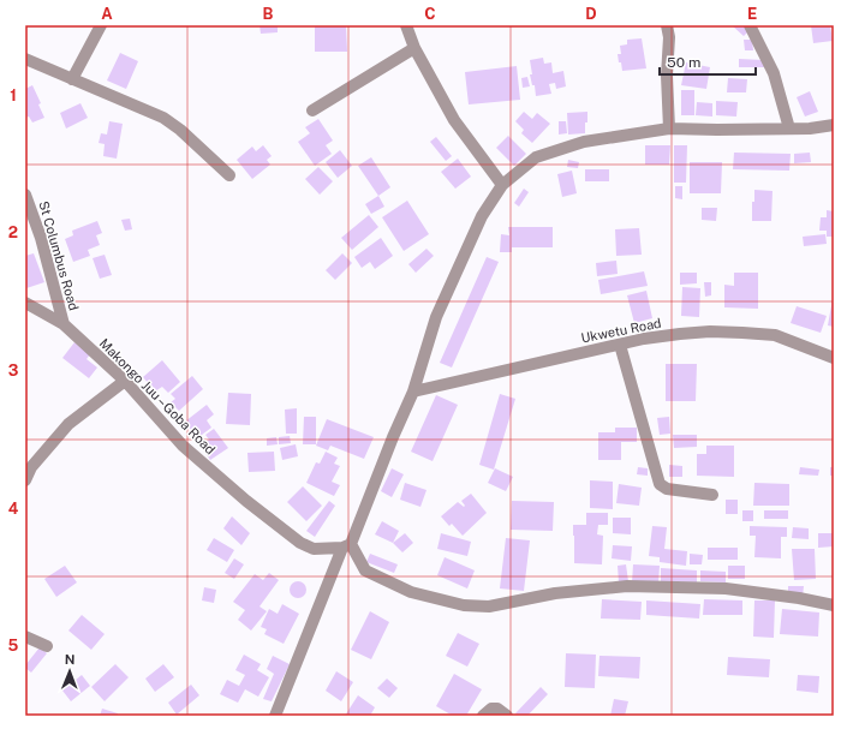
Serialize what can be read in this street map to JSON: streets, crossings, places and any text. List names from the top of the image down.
{
  "streets": {
    "street": ["St Columbus Road", "Ukwetu Road", "Makongo Juu – Goba Road"]
  },
  "crossings": [
    ["St Columbus Road", "Makongo Juu – Goba Road"]
  ],
  "scale_bar": "50 m",
  "north": "top",
  "grid": {
    "columns": [
      "A",
      "B",
      "C",
      "D",
      "E"
    ],
    "rows": [
      "1",
      "2",
      "3",
      "4",
      "5"
    ]
  }
}
